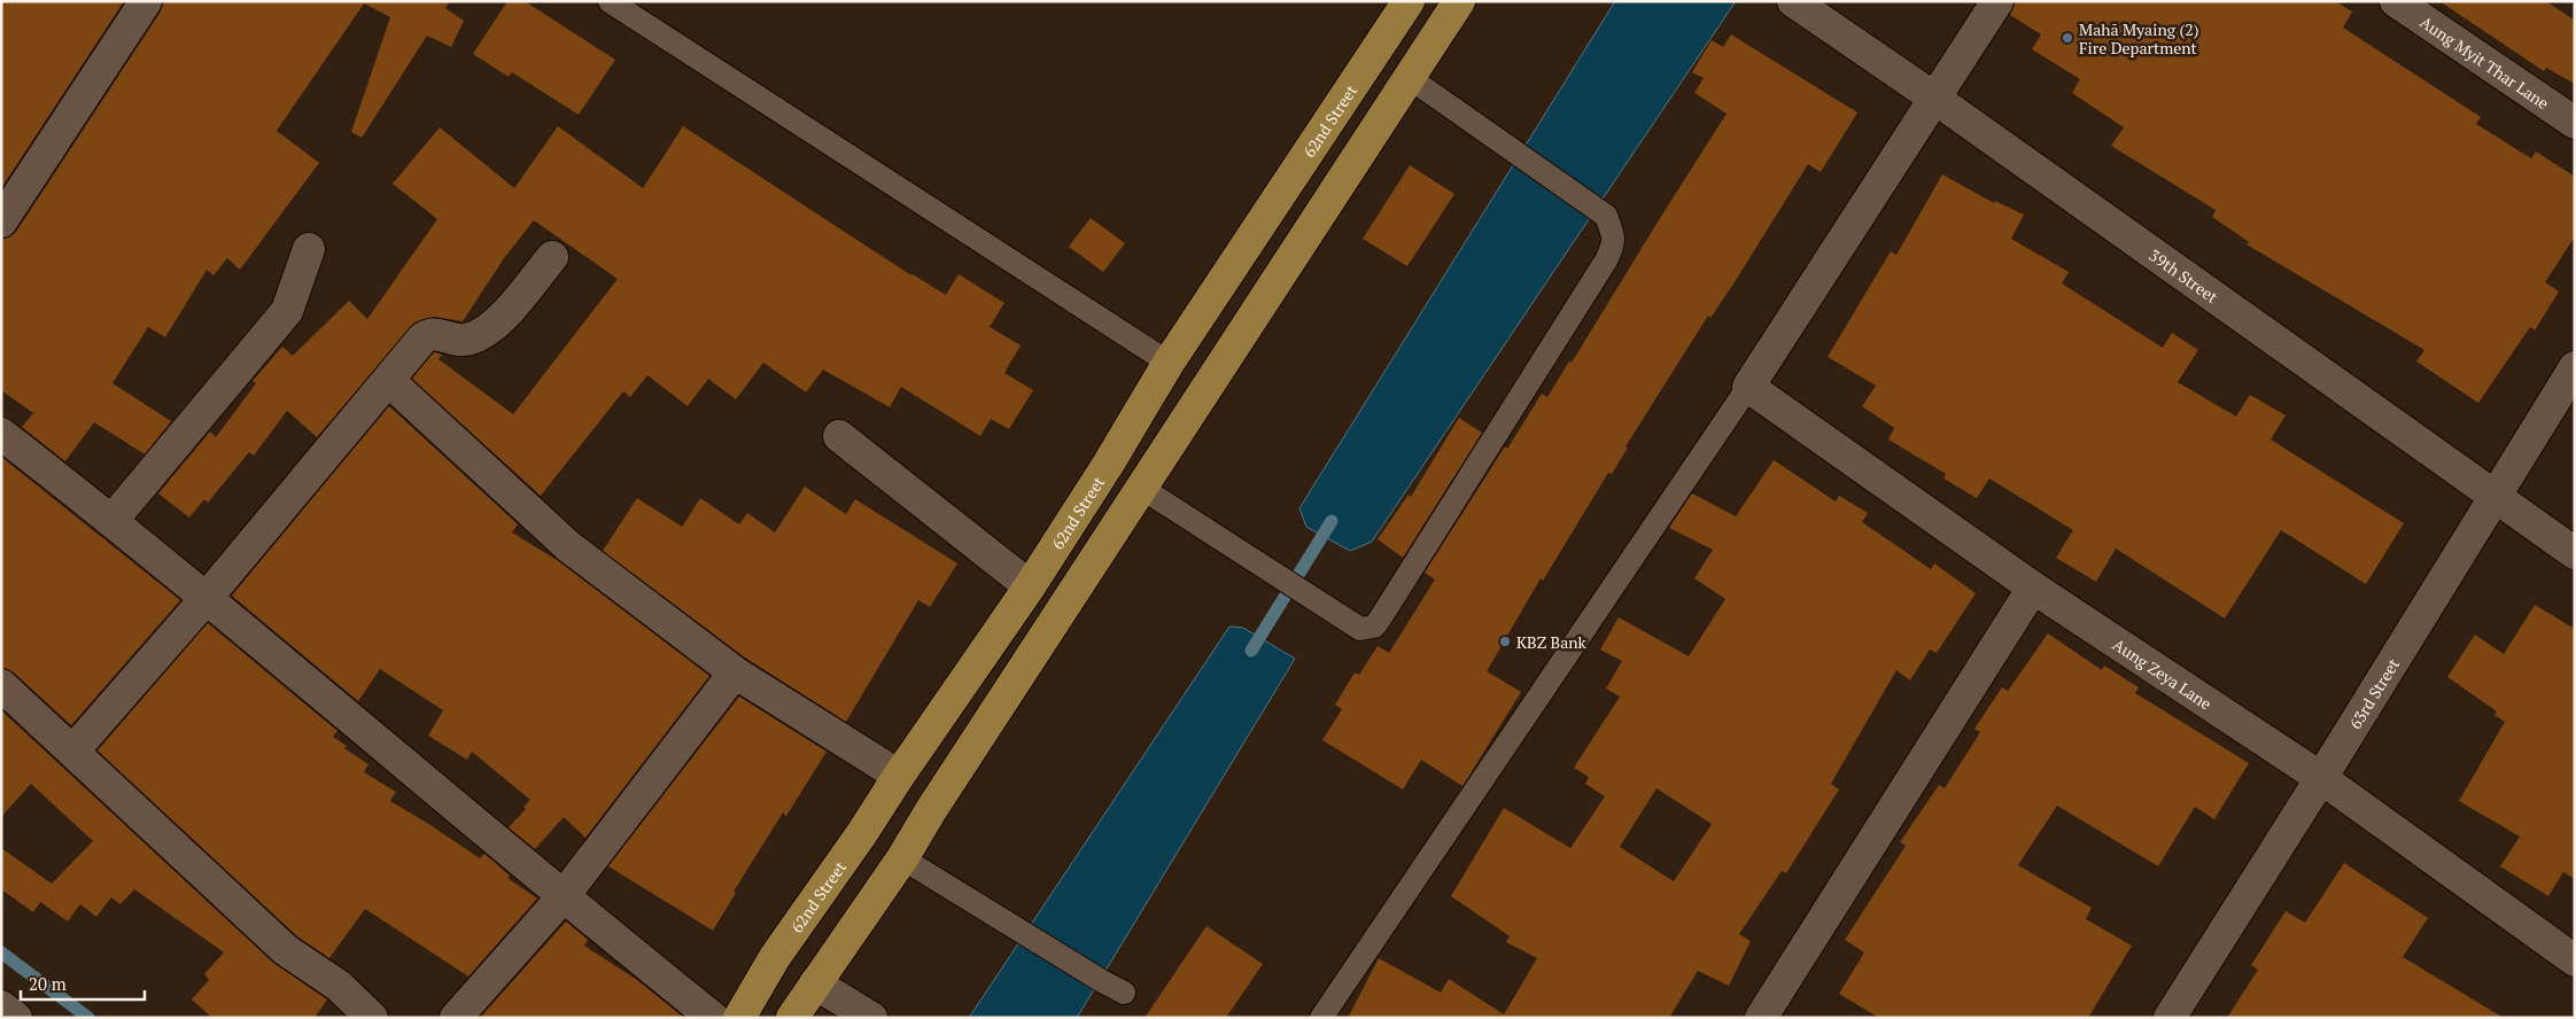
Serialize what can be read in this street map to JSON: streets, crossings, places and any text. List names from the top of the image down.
{
  "streets": {
    "main road": ["62nd Street"],
    "street": [
      "Aung Myit Thar Lane",
      "39th Street",
      "Aung Zeya Lane",
      "63rd Street"
    ]
  },
  "crossings": [
    ["39th Street", "63rd Street"],
    ["Aung Zeya Lane", "63rd Street"]
  ],
  "places": ["Mahā Myaing (2) Fire Department", "KBZ Bank"],
  "scale_bar": "20 m"
}
